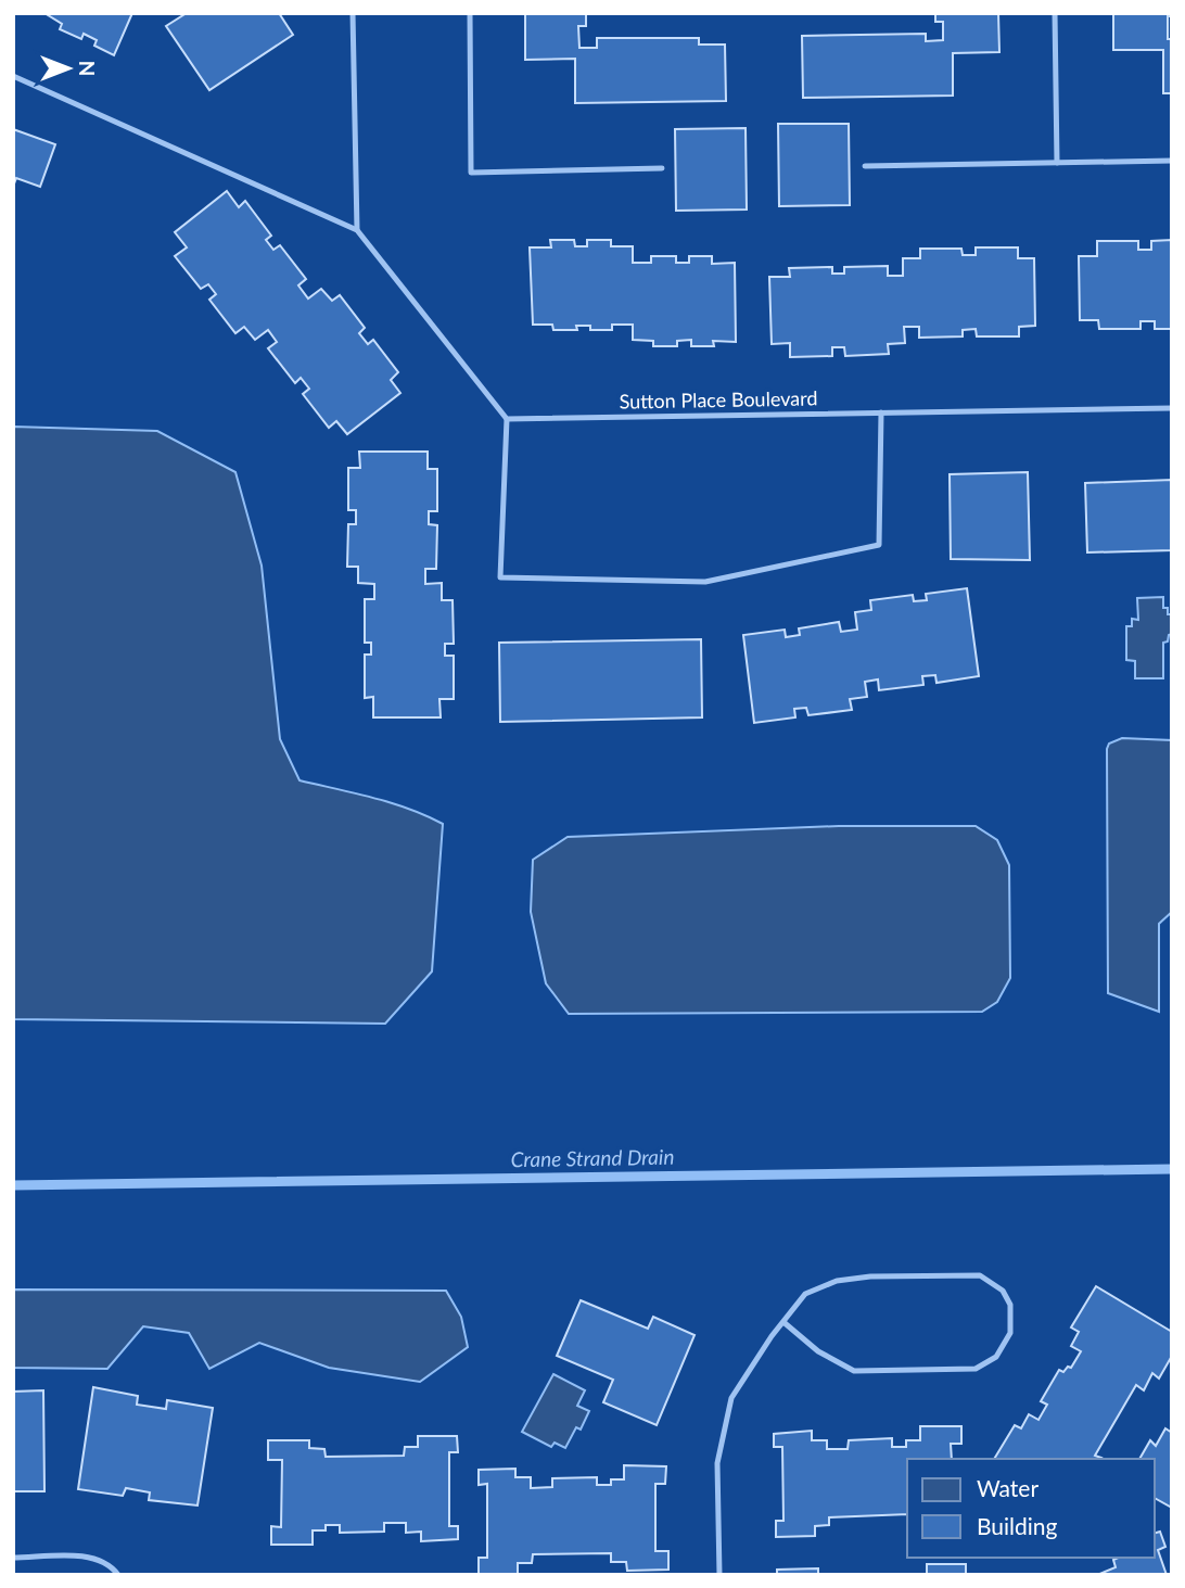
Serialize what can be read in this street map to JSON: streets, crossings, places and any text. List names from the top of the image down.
{
  "streets": {
    "lane": ["Sutton Place Boulevard"]
  },
  "water": ["Crane Strand Drain"],
  "legend": ["Water", "Building"],
  "north": "right"
}
